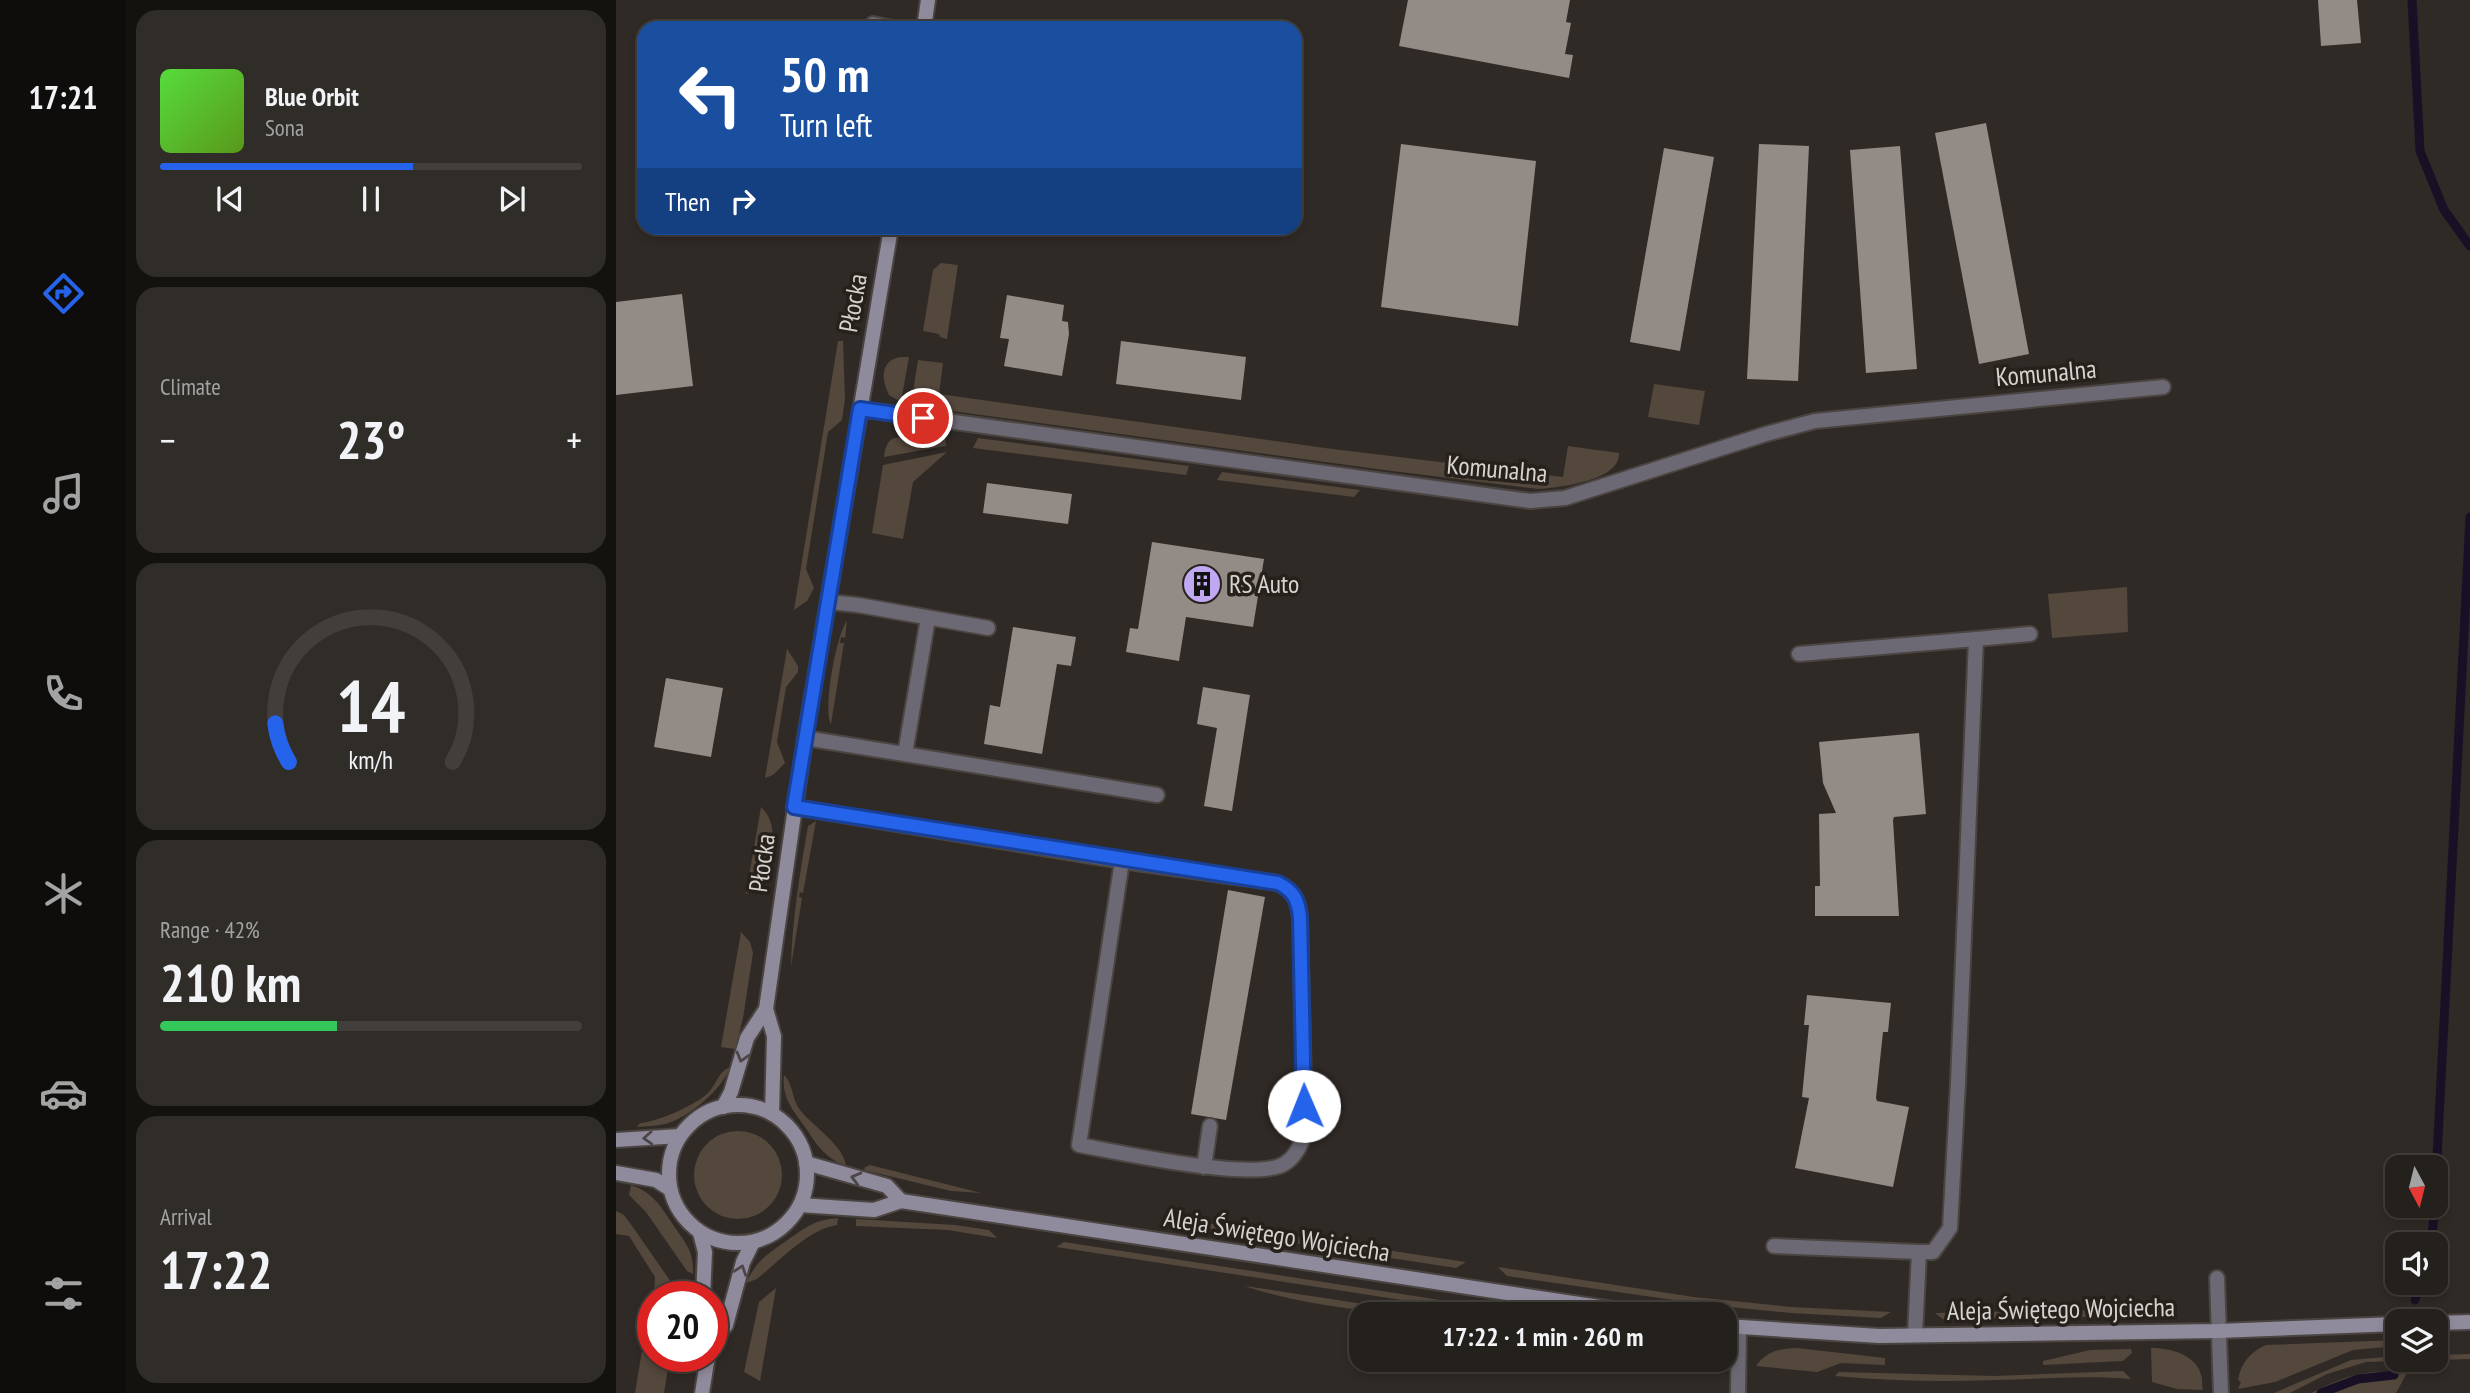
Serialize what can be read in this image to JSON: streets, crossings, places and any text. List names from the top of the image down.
{
  "streets": {
    "street": ["Płocka", "Komunalna", "Aleja Świętego Wojciecha"]
  },
  "crossings": [
    ["Płocka", "Komunalna"],
    ["Płocka", "Aleja Świętego Wojciecha"]
  ],
  "places": {
    "building": ["RS Auto"]
  },
  "north": "bottom",
  "page": {
    "tabs": "17:21",
    "turn": ["50 m", "Turn left"],
    "song": ["Blue Orbit", "Sona"],
    "then": "Then",
    "tile": [
      "Climate",
      ["Range · 42%", "210 km"],
      ["Arrival", "17:22"]
    ],
    "heat": ["−", "23°", "+"],
    "limit": "20",
    "trip": "17:22 · 1 min · 260 m",
    "gauge": ["14", "km/h"]
  }
}
